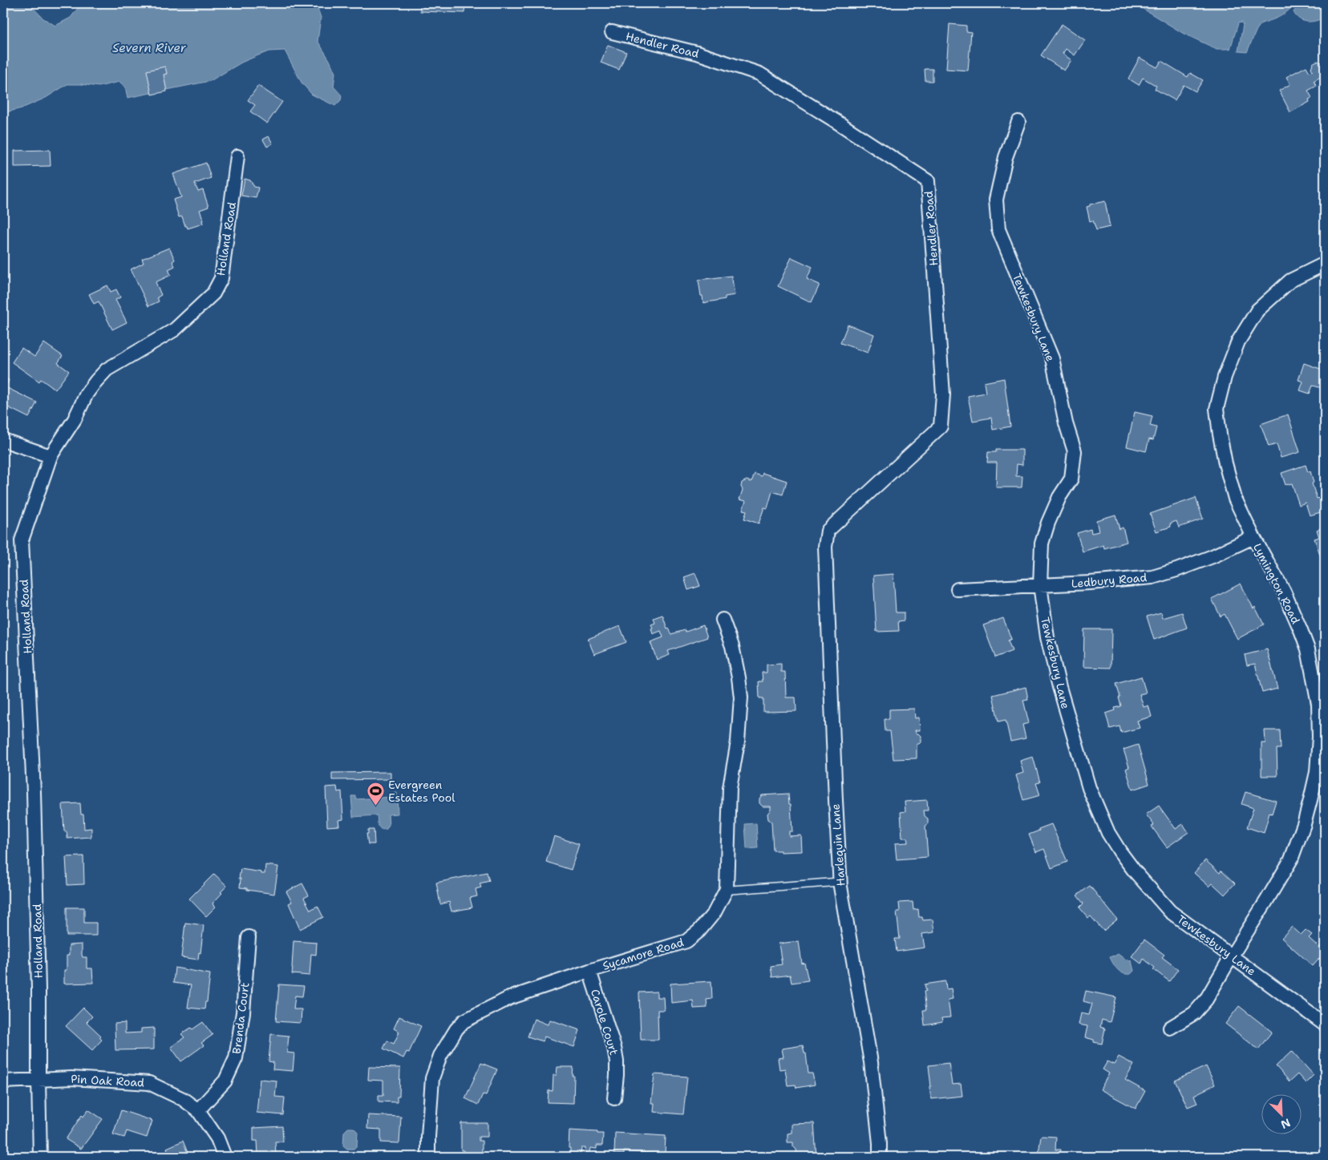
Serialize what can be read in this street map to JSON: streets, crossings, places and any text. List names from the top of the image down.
{
  "streets": {
    "street": [
      "Hendler Road",
      "Holland Road",
      "Tewkesbury Lane",
      "Ledbury Road",
      "Lymington Road",
      "Harlequin Lane",
      "Sycamore Road",
      "Brenda Court",
      "Carole Court",
      "Pin Oak Road"
    ]
  },
  "crossings": [
    ["Hendler Road", "Harlequin Lane"],
    ["Holland Road", "Pin Oak Road"],
    ["Tewkesbury Lane", "Ledbury Road"],
    ["Tewkesbury Lane", "Lymington Road"],
    ["Ledbury Road", "Lymington Road"],
    ["Sycamore Road", "Carole Court"],
    ["Brenda Court", "Pin Oak Road"]
  ],
  "water": ["Severn River"],
  "places": {
    "sports": ["Evergreen Estates Pool"]
  },
  "north": "bottom right"
}
